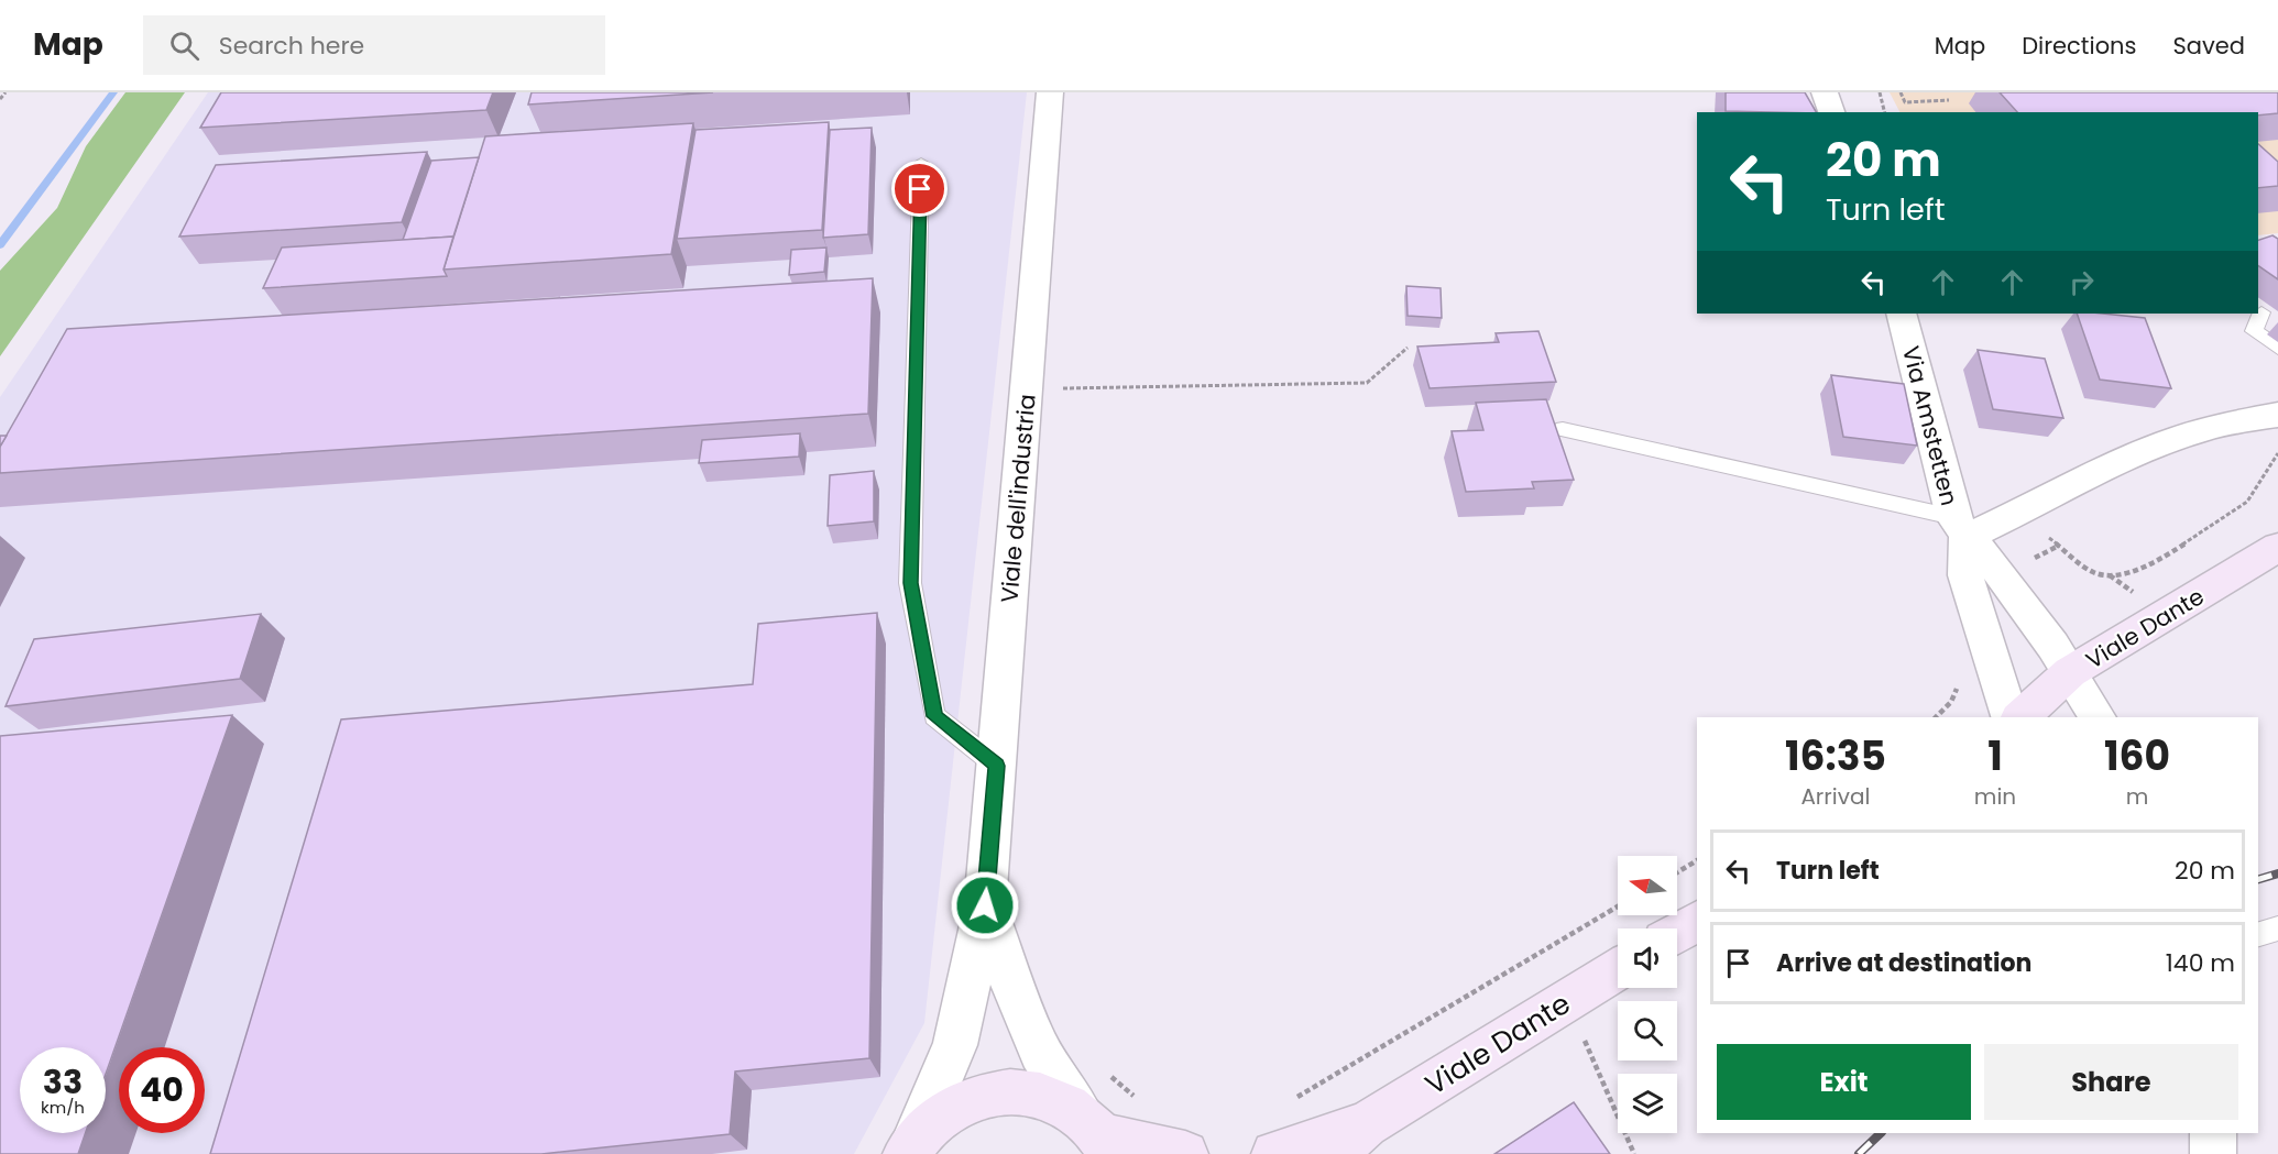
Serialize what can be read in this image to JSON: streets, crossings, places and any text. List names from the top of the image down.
{
  "streets": {
    "main road": ["Viale Dante"],
    "street": ["Via Amstetten", "Viale dell'industria"]
  },
  "north": "left",
  "page": {
    "header": "Map",
    "search": "Search here",
    "nav": ["Map", "Directions", "Saved"],
    "turn": ["20 m", "Turn left"],
    "eta": [
      "16:35",
      "Arrival",
      "1",
      "min",
      "160",
      "m"
    ],
    "list": [
      {
        "name": "Turn left",
        "value": "20 m"
      },
      {
        "name": "Arrive at destination",
        "value": "140 m"
      }
    ],
    "buttons": ["Exit", "Share"],
    "speed": "33 km/h",
    "limit": "40"
  }
}
